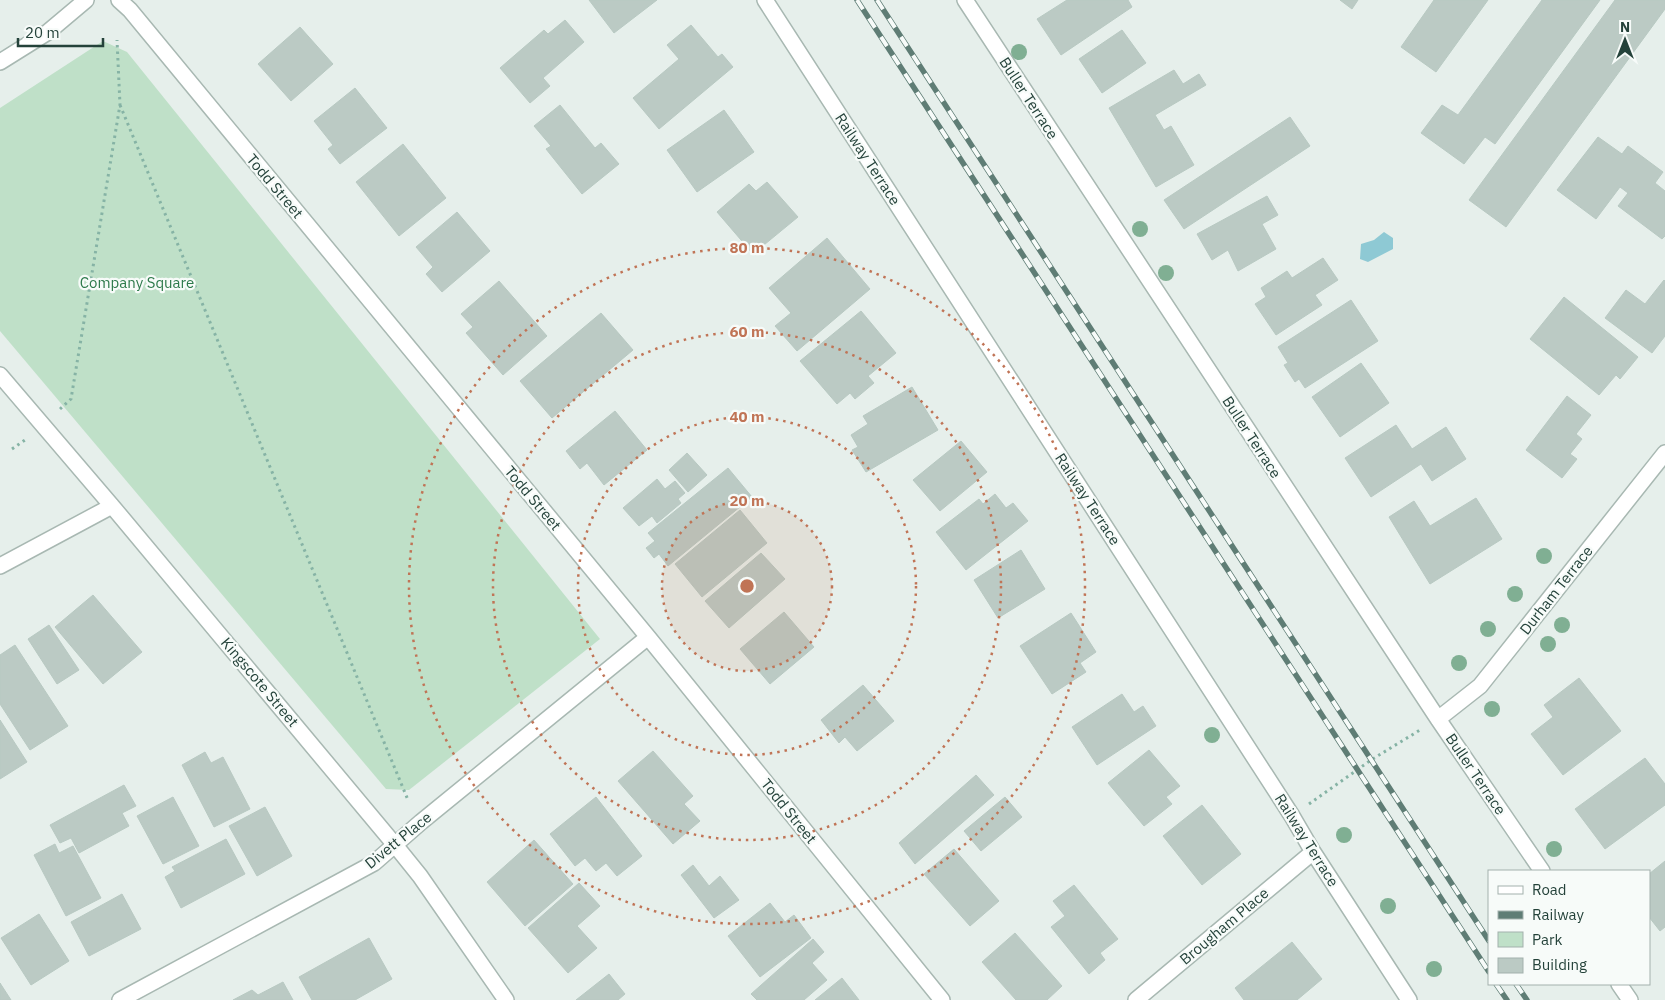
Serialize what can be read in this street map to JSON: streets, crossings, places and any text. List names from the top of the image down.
{
  "streets": {
    "street": [
      "Buller Terrace",
      "Railway Terrace",
      "Todd Street",
      "Durham Terrace",
      "Kingscote Street",
      "Divett Place",
      "Brougham Place"
    ]
  },
  "crossings": [
    ["Buller Terrace", "Durham Terrace"],
    ["Railway Terrace", "Brougham Place"],
    ["Todd Street", "Divett Place"],
    ["Kingscote Street", "Divett Place"]
  ],
  "parks": ["Company Square"],
  "legend": [
    "Road",
    "Railway",
    "Park",
    "Building"
  ],
  "scale_bar": "20 m",
  "north": "top",
  "rings": [
    "80 m",
    "60 m",
    "40 m",
    "20 m"
  ]
}
